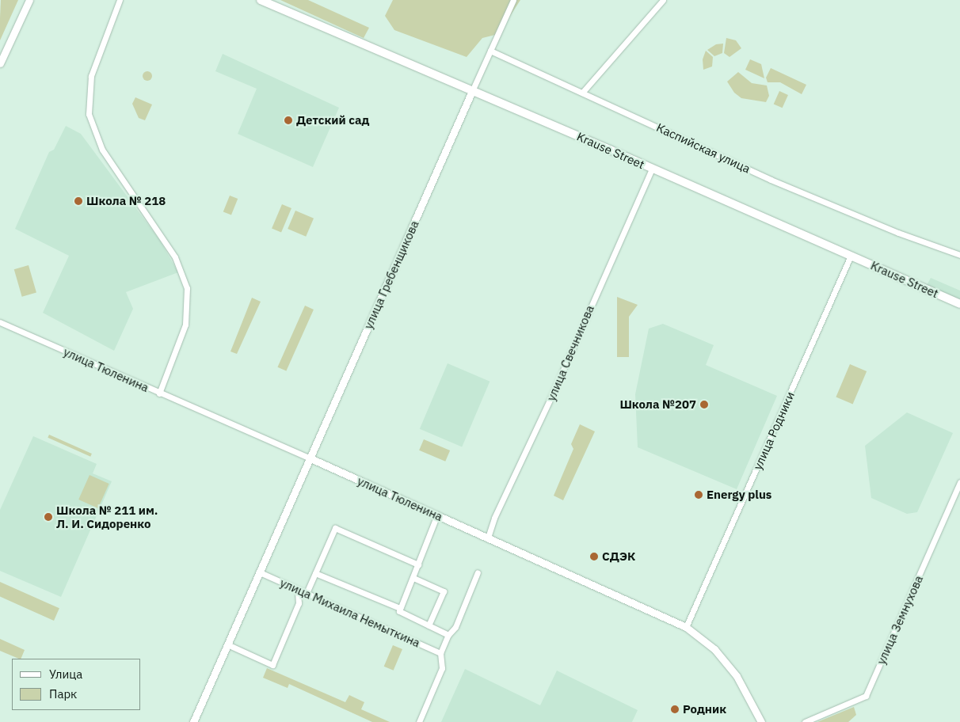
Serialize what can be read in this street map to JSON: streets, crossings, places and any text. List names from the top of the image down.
{
  "streets": {
    "main road": ["Krause Street"],
    "street": [
      "Каспийская улица",
      "улица Гребенщикова",
      "улица Свечникова",
      "улица Тюленина",
      "улица Родники",
      "улица Михаила Немыткина",
      "улица Земнухова"
    ]
  },
  "crossings": [
    ["Krause Street", "улица Гребенщикова"],
    ["Krause Street", "улица Свечникова"],
    ["Krause Street", "улица Родники"],
    ["улица Гребенщикова", "улица Тюленина"],
    ["улица Гребенщикова", "улица Михаила Немыткина"],
    ["улица Свечникова", "улица Тюленина"],
    ["улица Тюленина", "улица Родники"]
  ],
  "places": [
    "Детский сад",
    "Школа № 218",
    "Школа №207",
    "Energy plus",
    "Школа № 211 им. Л. И. Сидоренко",
    "СДЭК",
    "Родник"
  ],
  "legend": ["Улица", "Парк"]
}
